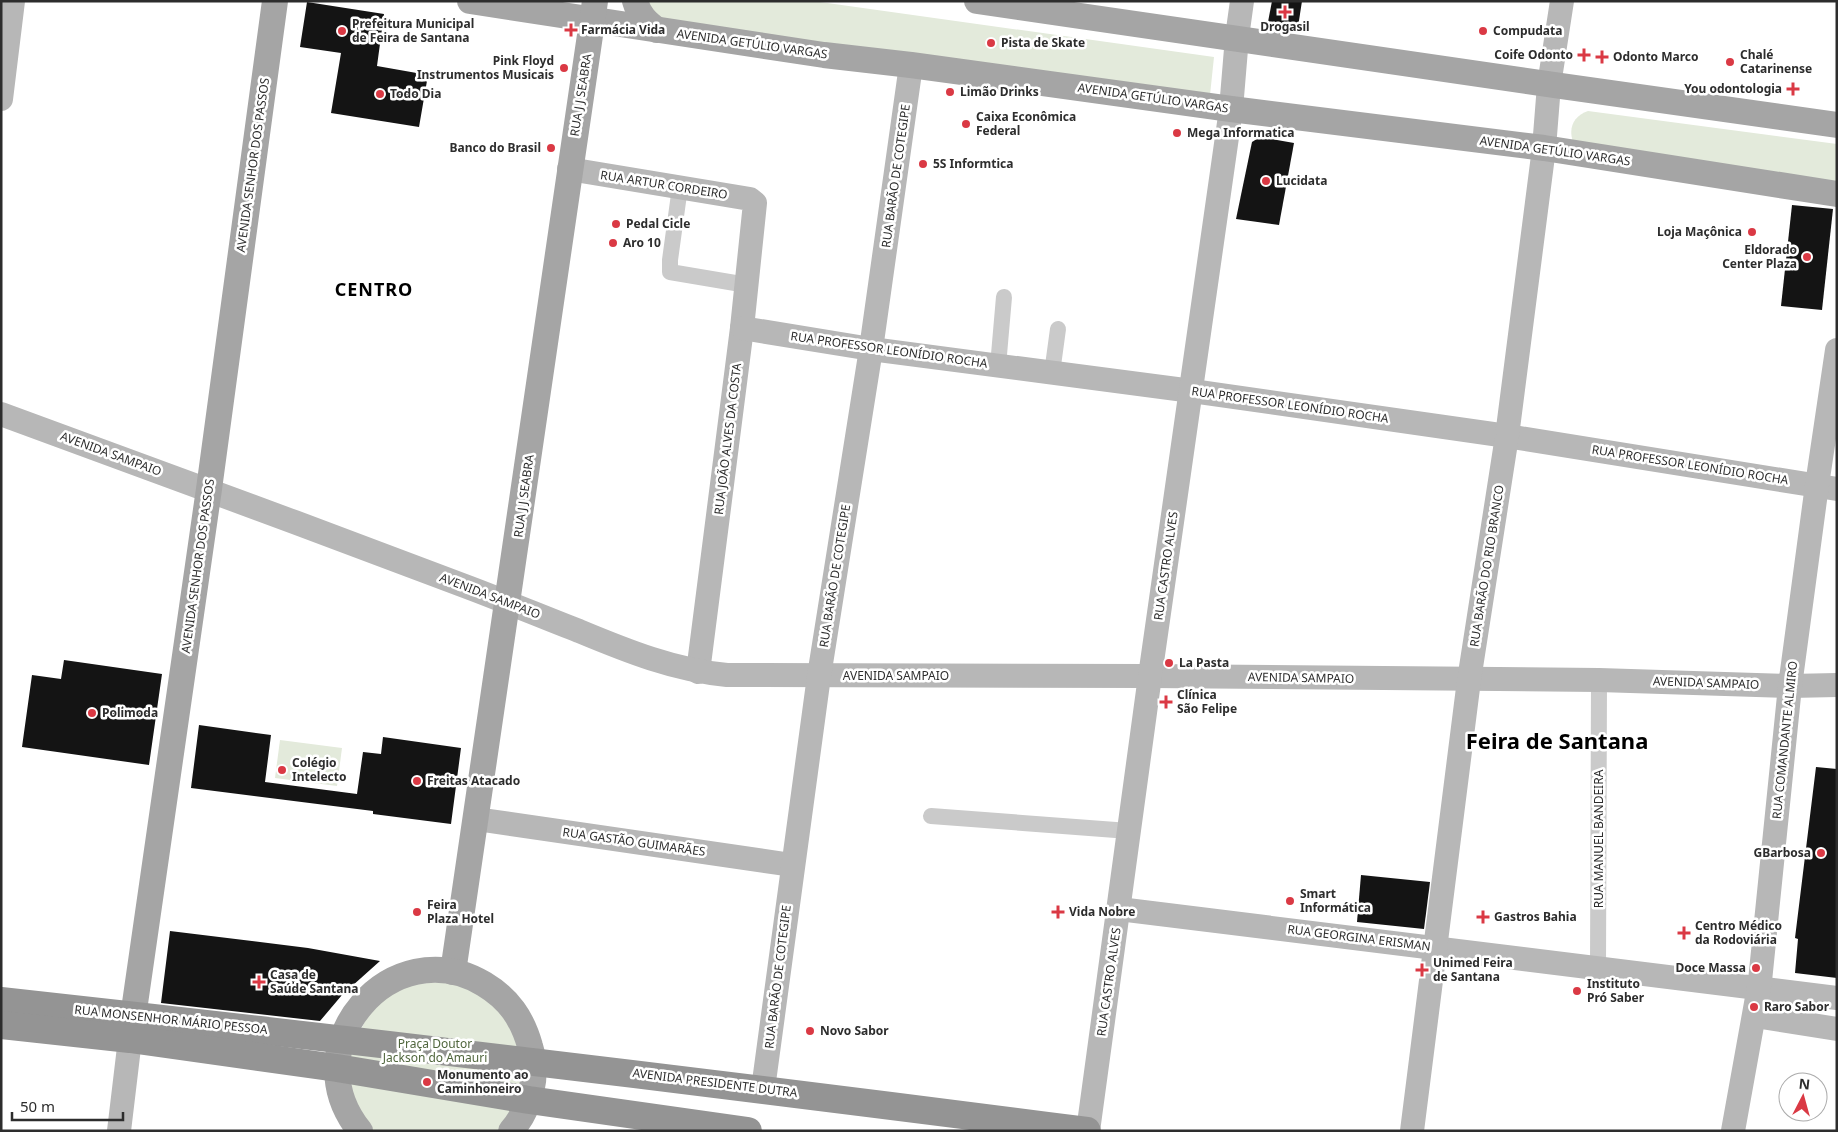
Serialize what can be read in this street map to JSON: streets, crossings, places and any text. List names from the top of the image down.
{
  "streets": {
    "highway": ["RUA MONSENHOR MÁRIO PESSOA", "AVENIDA PRESIDENTE DUTRA"],
    "main road": ["AVENIDA GETÚLIO VARGAS", "RUA J J SEABRA", "AVENIDA SENHOR DOS PASSOS"],
    "street": [
      "RUA BARÃO DE COTEGIPE",
      "RUA ARTUR CORDEIRO",
      "RUA PROFESSOR LEONÍDIO ROCHA",
      "RUA JOÃO ALVES DA COSTA",
      "AVENIDA SAMPAIO",
      "RUA CASTRO ALVES",
      "RUA BARÃO DO RIO BRANCO",
      "RUA COMANDANTE ALMIRO",
      "RUA MANUEL BANDEIRA",
      "RUA GASTÃO GUIMARÃES",
      "RUA GEORGINA ERISMAN"
    ]
  },
  "crossings": [
    ["AVENIDA GETÚLIO VARGAS", "RUA J J SEABRA"],
    ["AVENIDA GETÚLIO VARGAS", "RUA BARÃO DE COTEGIPE"],
    ["AVENIDA GETÚLIO VARGAS", "RUA CASTRO ALVES"],
    ["AVENIDA GETÚLIO VARGAS", "RUA BARÃO DO RIO BRANCO"],
    ["RUA J J SEABRA", "RUA ARTUR CORDEIRO"],
    ["RUA J J SEABRA", "AVENIDA SAMPAIO"],
    ["RUA J J SEABRA", "RUA GASTÃO GUIMARÃES"],
    ["AVENIDA SENHOR DOS PASSOS", "AVENIDA SAMPAIO"],
    ["AVENIDA SENHOR DOS PASSOS", "RUA MONSENHOR MÁRIO PESSOA"],
    ["RUA BARÃO DE COTEGIPE", "RUA PROFESSOR LEONÍDIO ROCHA"],
    ["RUA BARÃO DE COTEGIPE", "AVENIDA SAMPAIO"],
    ["RUA BARÃO DE COTEGIPE", "RUA GASTÃO GUIMARÃES"],
    ["RUA BARÃO DE COTEGIPE", "AVENIDA PRESIDENTE DUTRA"],
    ["RUA ARTUR CORDEIRO", "RUA JOÃO ALVES DA COSTA"],
    ["RUA PROFESSOR LEONÍDIO ROCHA", "RUA JOÃO ALVES DA COSTA"],
    ["RUA PROFESSOR LEONÍDIO ROCHA", "RUA CASTRO ALVES"],
    ["RUA PROFESSOR LEONÍDIO ROCHA", "RUA BARÃO DO RIO BRANCO"],
    ["RUA PROFESSOR LEONÍDIO ROCHA", "RUA COMANDANTE ALMIRO"],
    ["RUA JOÃO ALVES DA COSTA", "AVENIDA SAMPAIO"],
    ["AVENIDA SAMPAIO", "RUA CASTRO ALVES"],
    ["AVENIDA SAMPAIO", "RUA BARÃO DO RIO BRANCO"],
    ["AVENIDA SAMPAIO", "RUA COMANDANTE ALMIRO"],
    ["AVENIDA SAMPAIO", "RUA MANUEL BANDEIRA"],
    ["RUA CASTRO ALVES", "RUA GEORGINA ERISMAN"],
    ["RUA CASTRO ALVES", "AVENIDA PRESIDENTE DUTRA"],
    ["RUA BARÃO DO RIO BRANCO", "RUA GEORGINA ERISMAN"],
    ["RUA COMANDANTE ALMIRO", "RUA GEORGINA ERISMAN"],
    ["RUA MANUEL BANDEIRA", "RUA GEORGINA ERISMAN"],
    ["RUA MONSENHOR MÁRIO PESSOA", "AVENIDA PRESIDENTE DUTRA"]
  ],
  "districts": ["CENTRO", "Feira de Santana"],
  "parks": ["Praça Doutor Jackson do Amauri"],
  "places": {
    "health": [
      "Drogasil",
      "Farmácia Vida",
      "Coife Odonto",
      "Odonto Marco",
      "You odontologia",
      "Clínica São Felipe",
      "Vida Nobre",
      "Gastros Bahia",
      "Centro Médico da Rodoviária",
      "Unimed Feira de Santana",
      "Casa de Saúde Santana"
    ],
    "other": [
      "Prefeitura Municipal de Feira de Santana",
      "Compudata",
      "Pista de Skate",
      "Chalé Catarinense",
      "Pink Floyd Instrumentos Musicais",
      "Limão Drinks",
      "Todo Dia",
      "Caixa Econômica Federal",
      "Mega Informatica",
      "Banco do Brasil",
      "5S Informtica",
      "Lucidata",
      "Pedal Cicle",
      "Loja Maçônica",
      "Aro 10",
      "Eldorado Center Plaza",
      "La Pasta",
      "Polimoda",
      "Colégio Intelecto",
      "Freitas Atacado",
      "GBarbosa",
      "Smart Informática",
      "Feira Plaza Hotel",
      "Doce Massa",
      "Instituto Pró Saber",
      "Raro Sabor",
      "Novo Sabor",
      "Monumento ao Caminhoneiro"
    ]
  },
  "scale_bar": "50 m",
  "north": "top"
}
